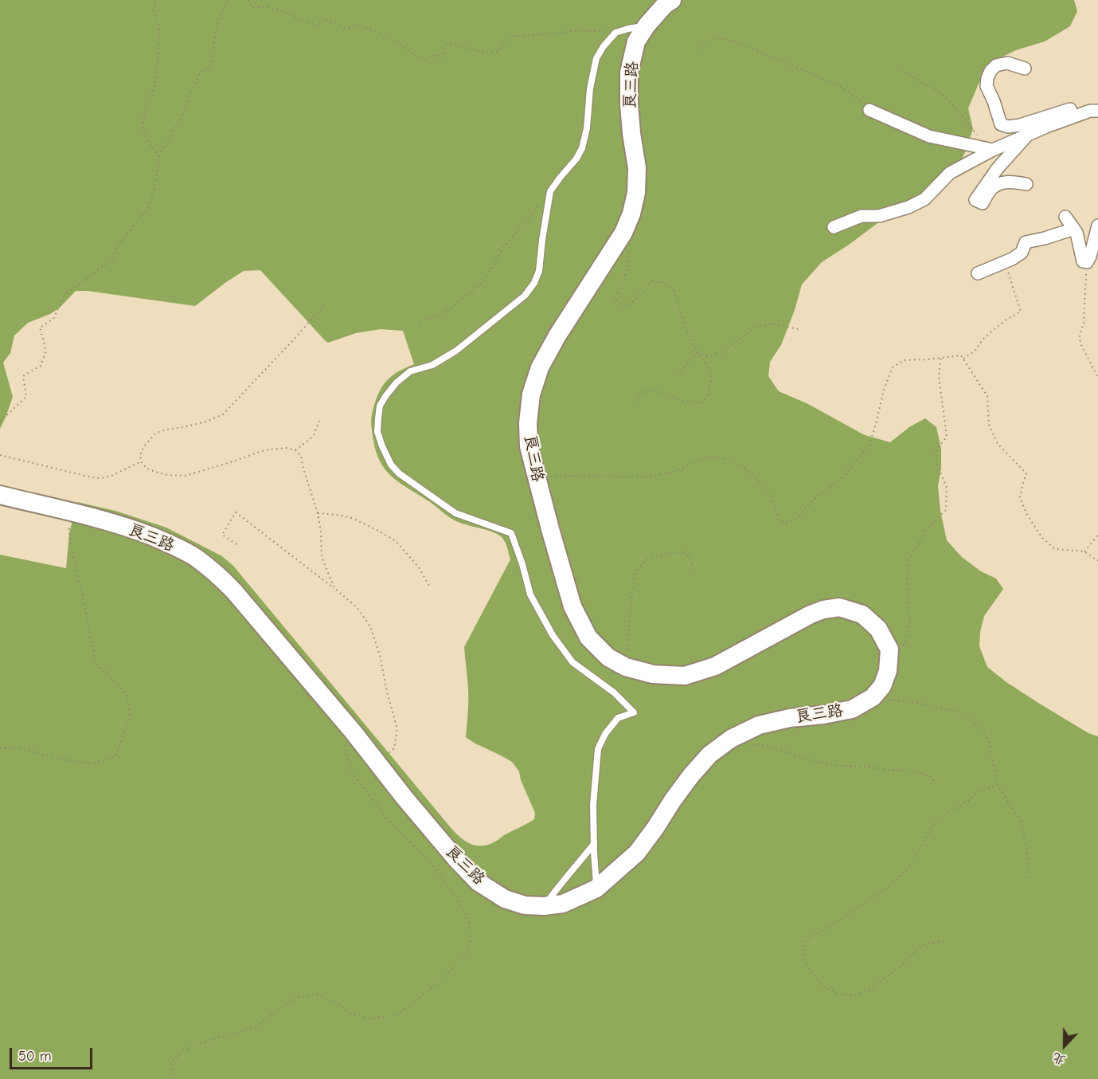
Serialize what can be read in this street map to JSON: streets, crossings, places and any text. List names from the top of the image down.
{
  "streets": {
    "main road": ["良三路"]
  },
  "scale_bar": "50 m",
  "north": "bottom"
}
